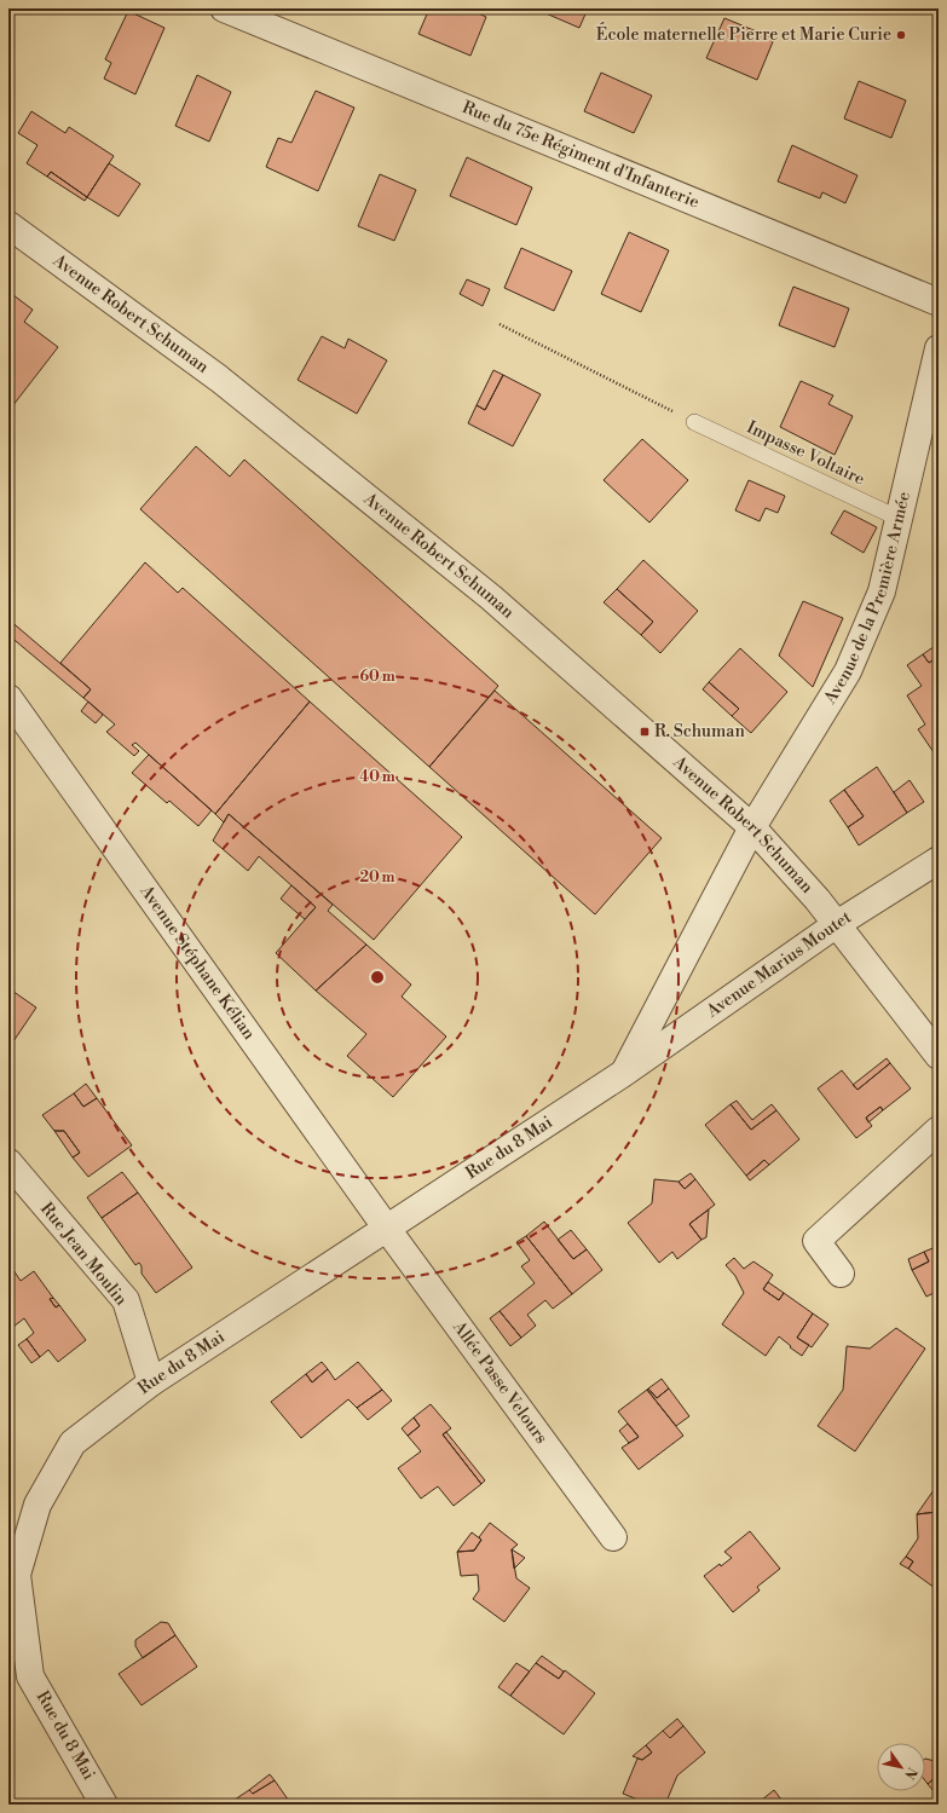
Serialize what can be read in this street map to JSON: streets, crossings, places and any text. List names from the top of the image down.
{
  "streets": {
    "street": [
      "Rue du 75e Régiment d'Infanterie",
      "Avenue Robert Schuman",
      "Avenue de la Première Armée",
      "Avenue Stéphane Kélian",
      "Avenue Marius Moutet",
      "Rue du 8 Mai",
      "Rue Jean Moulin",
      "Allée Passe Velours"
    ],
    "lane": ["Impasse Voltaire"]
  },
  "crossings": [
    ["Avenue Robert Schuman", "Avenue de la Première Armée"],
    ["Avenue Robert Schuman", "Avenue Marius Moutet"],
    ["Impasse Voltaire", "Avenue de la Première Armée"],
    ["Avenue de la Première Armée", "Avenue Marius Moutet"],
    ["Avenue de la Première Armée", "Rue du 8 Mai"],
    ["Avenue Stéphane Kélian", "Rue du 8 Mai"],
    ["Avenue Stéphane Kélian", "Allée Passe Velours"],
    ["Avenue Marius Moutet", "Rue du 8 Mai"],
    ["Rue du 8 Mai", "Rue Jean Moulin"],
    ["Rue du 8 Mai", "Allée Passe Velours"]
  ],
  "places": {
    "other": ["École maternelle Pierre et Marie Curie"],
    "transit": ["R. Schuman"]
  },
  "north": "bottom right",
  "rings": ["60 m", "40 m", "20 m"]
}
